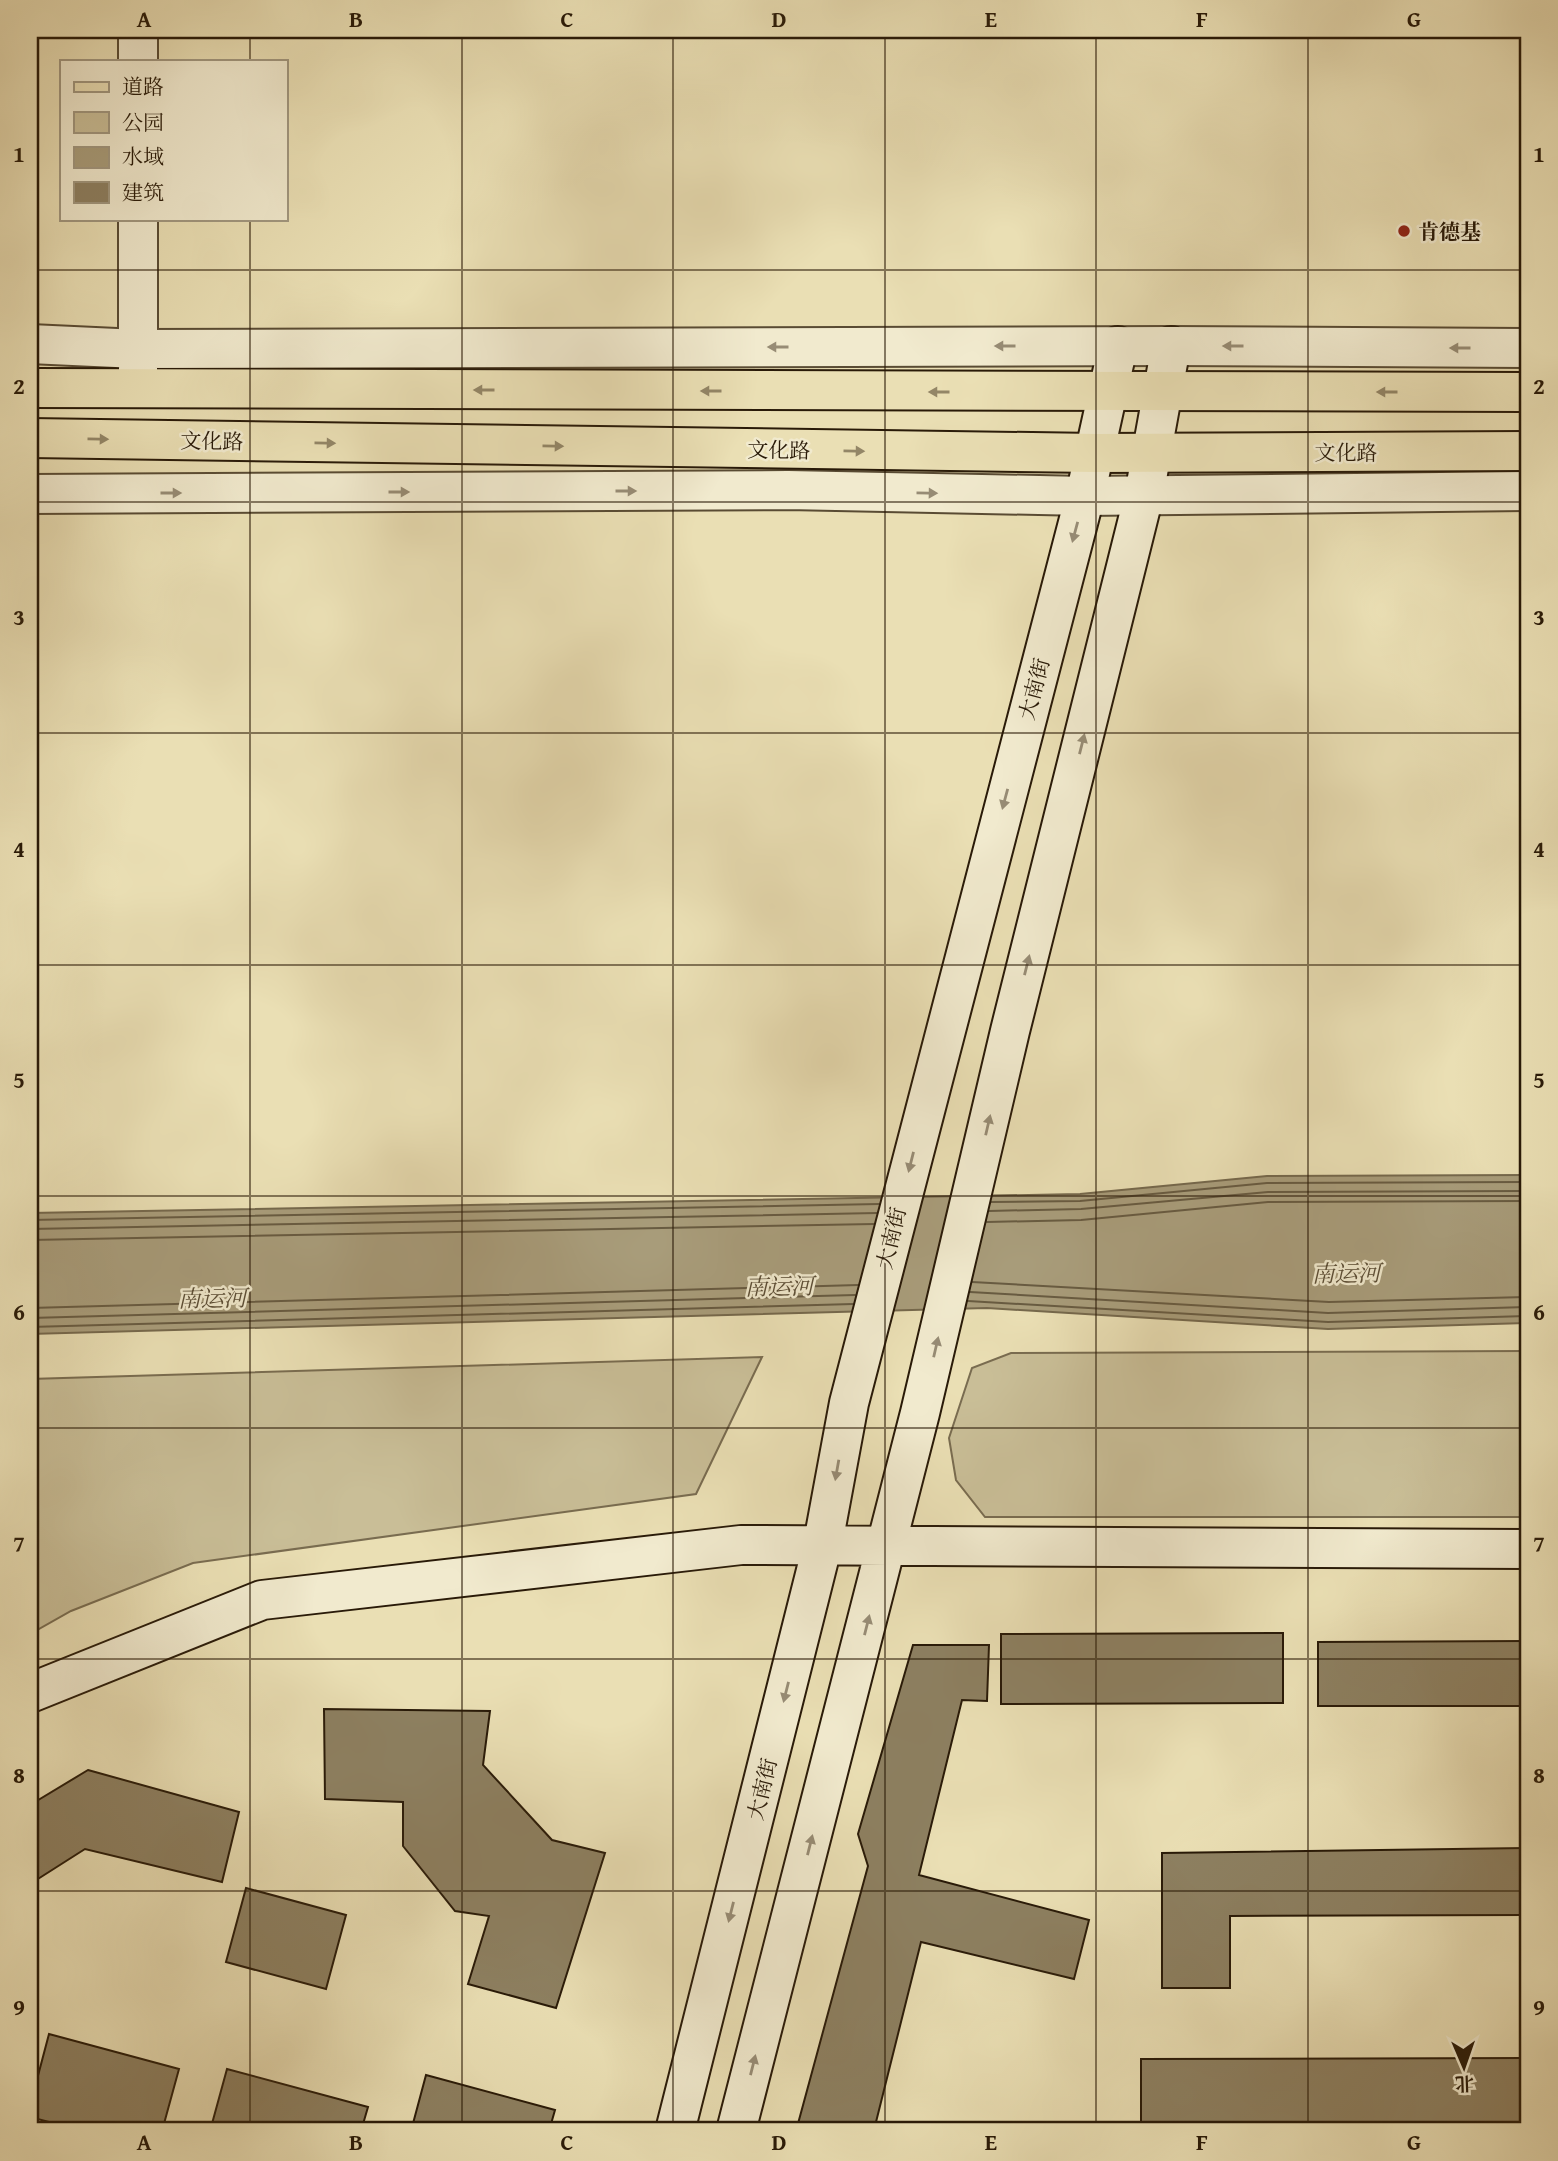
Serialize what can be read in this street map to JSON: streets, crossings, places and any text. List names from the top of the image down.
{
  "streets": {
    "main road": ["文化路"],
    "street": ["大南街"]
  },
  "crossings": [
    ["文化路", "大南街"]
  ],
  "water": ["南运河"],
  "places": ["肯德基"],
  "legend": [
    "道路",
    "公园",
    "水域",
    "建筑"
  ],
  "north": "bottom",
  "grid": {
    "columns": [
      "A",
      "B",
      "C",
      "D",
      "E",
      "F",
      "G"
    ],
    "rows": [
      "1",
      "2",
      "3",
      "4",
      "5",
      "6",
      "7",
      "8",
      "9"
    ]
  }
}
